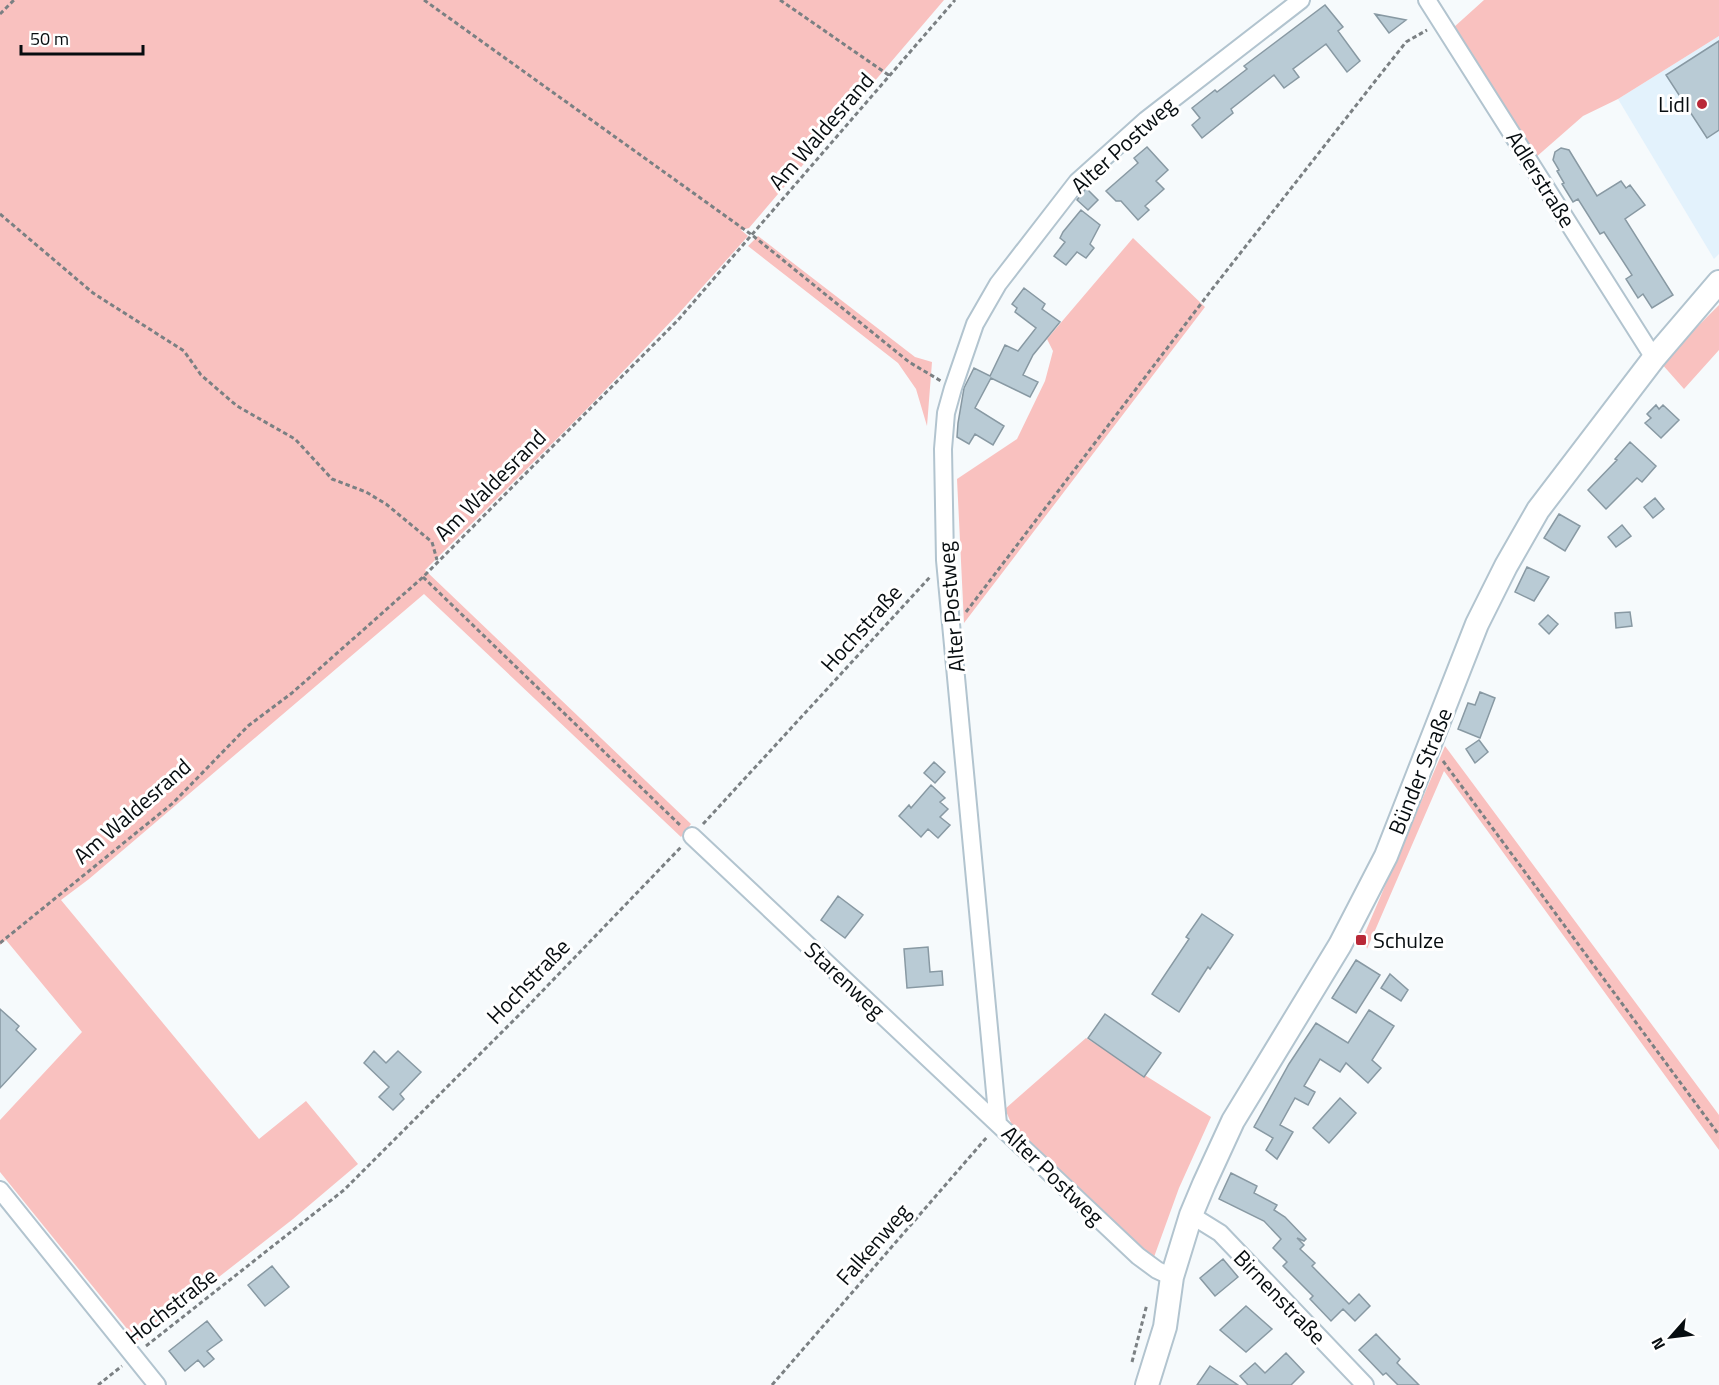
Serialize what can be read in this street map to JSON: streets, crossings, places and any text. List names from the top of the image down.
{
  "streets": {
    "main road": ["Bünder Straße"],
    "street": [
      "Alter Postweg",
      "Adlerstraße",
      "Starenweg",
      "Birnenstraße"
    ],
    "path": ["Am Waldesrand", "Hochstraße", "Falkenweg"]
  },
  "crossings": [
    ["Alter Postweg", "Hochstraße"],
    ["Alter Postweg", "Bünder Straße"],
    ["Alter Postweg", "Starenweg"],
    ["Alter Postweg", "Falkenweg"],
    ["Adlerstraße", "Bünder Straße"],
    ["Hochstraße", "Starenweg"],
    ["Bünder Straße", "Birnenstraße"],
    ["Starenweg", "Falkenweg"]
  ],
  "places": {
    "other": ["Lidl"],
    "transit": ["Schulze"]
  },
  "scale_bar": "50 m",
  "north": "bottom left"
}
